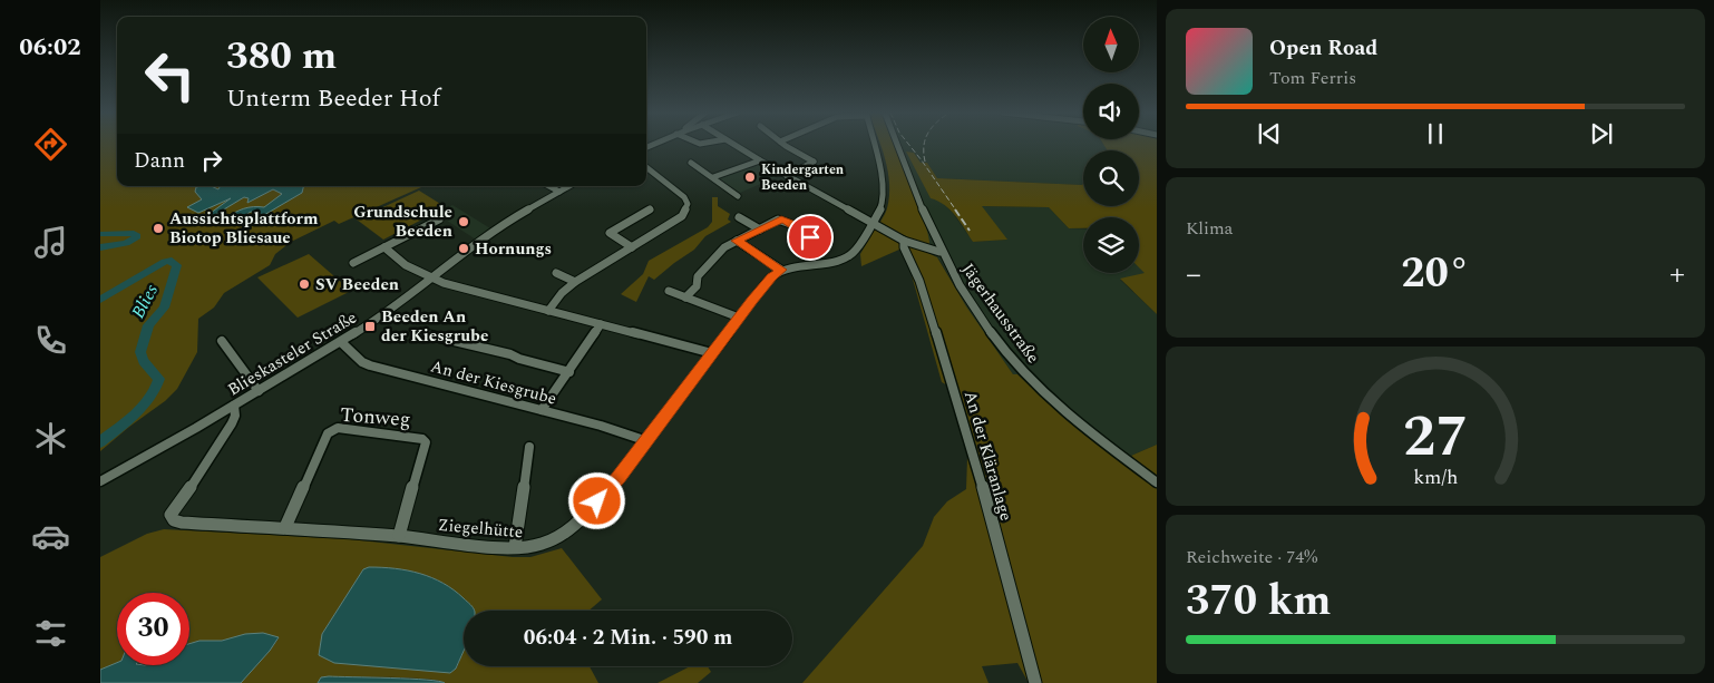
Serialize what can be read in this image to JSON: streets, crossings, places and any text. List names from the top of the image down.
{
  "streets": {
    "street": [
      "Jägerhausstraße",
      "Blieskasteler Straße",
      "An der Kiesgrube",
      "Tonweg",
      "An der Kläranlage",
      "Ziegelhütte"
    ]
  },
  "crossings": [
    ["Blieskasteler Straße", "An der Kiesgrube"],
    ["Blieskasteler Straße", "Ziegelhütte"],
    ["An der Kiesgrube", "Ziegelhütte"],
    ["Tonweg", "Ziegelhütte"]
  ],
  "water": ["Blies"],
  "places": {
    "other": [
      "Kindergarten Beeden",
      "Grundschule Beeden",
      "Aussichtsplattform Biotop Bliesaue",
      "Hornungs",
      "SV Beeden"
    ],
    "transit": ["Beeden An der Kiesgrube"]
  },
  "north": "top",
  "page": {
    "tabs": "06:02",
    "turn": ["380 m", "Unterm Beeder Hof"],
    "song": ["Open Road", "Tom Ferris"],
    "then": "Dann",
    "tile": [
      "Klima",
      ["Reichweite · 74%", "370 km"]
    ],
    "heat": ["−", "20°", "+"],
    "limit": "30",
    "trip": "06:04 · 2 Min. · 590 m",
    "gauge": ["27", "km/h"]
  }
}
